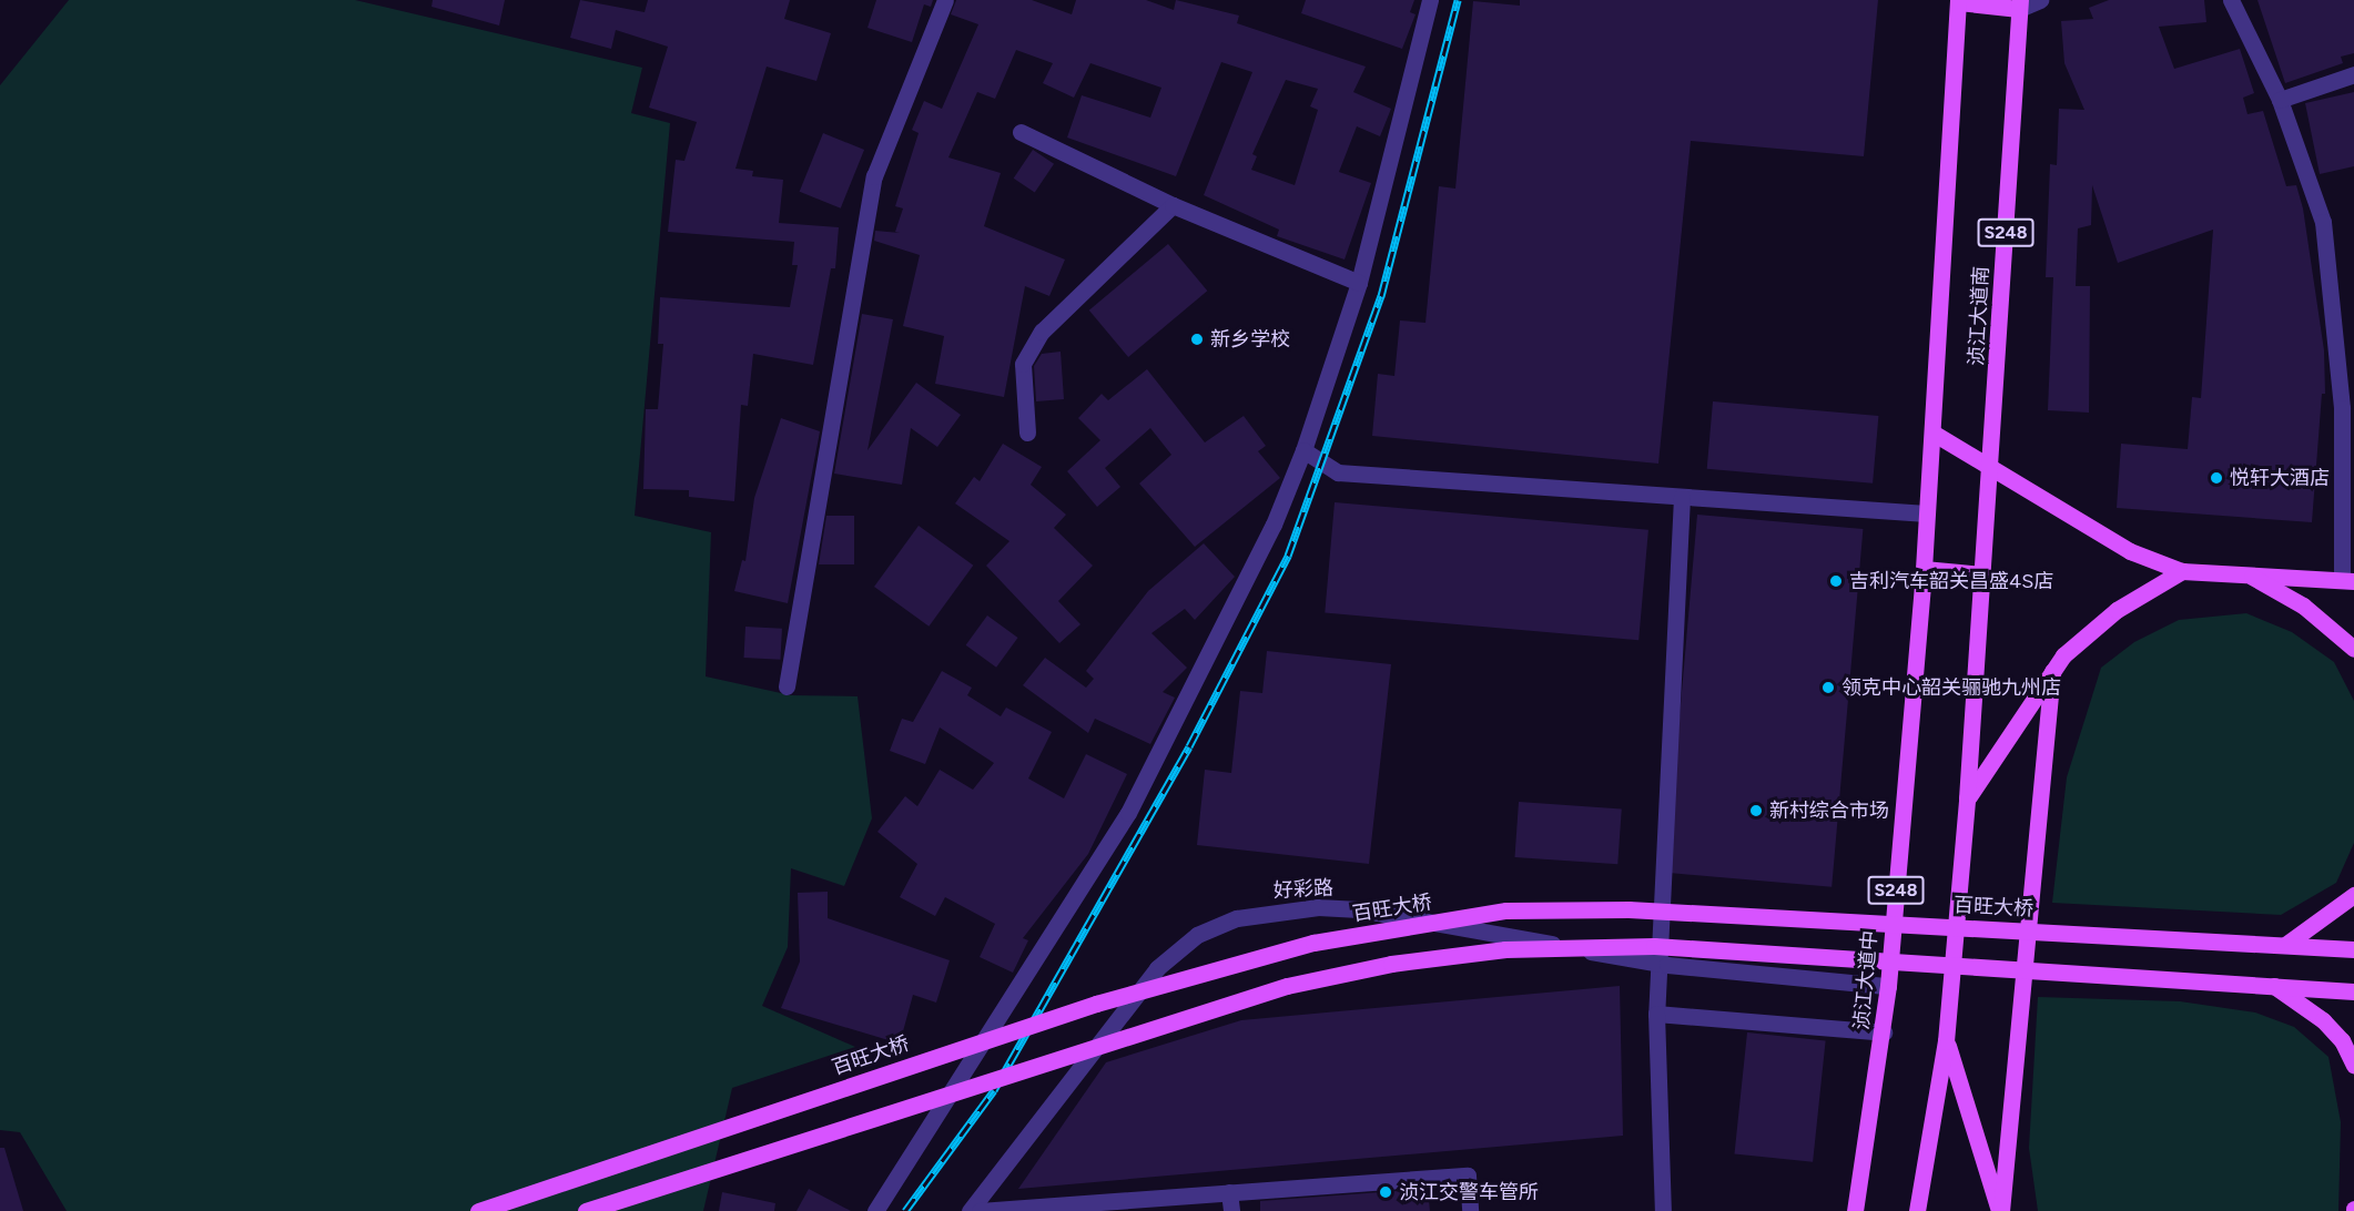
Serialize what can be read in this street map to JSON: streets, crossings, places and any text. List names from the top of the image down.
{
  "streets": {
    "main road": [
      "S248",
      "浈江大道南",
      "百旺大桥",
      "浈江大道中"
    ],
    "street": ["好彩路"]
  },
  "crossings": [
    ["S248", "浈江大道南"],
    ["浈江大道南", "浈江大道中"],
    ["好彩路", "浈江大道中"]
  ],
  "places": [
    "新乡学校",
    "悦轩大酒店",
    "吉利汽车韶关昌盛4S店",
    "领克中心韶关骊驰九州店",
    "新村综合市场",
    "浈江交警车管所"
  ]
}
